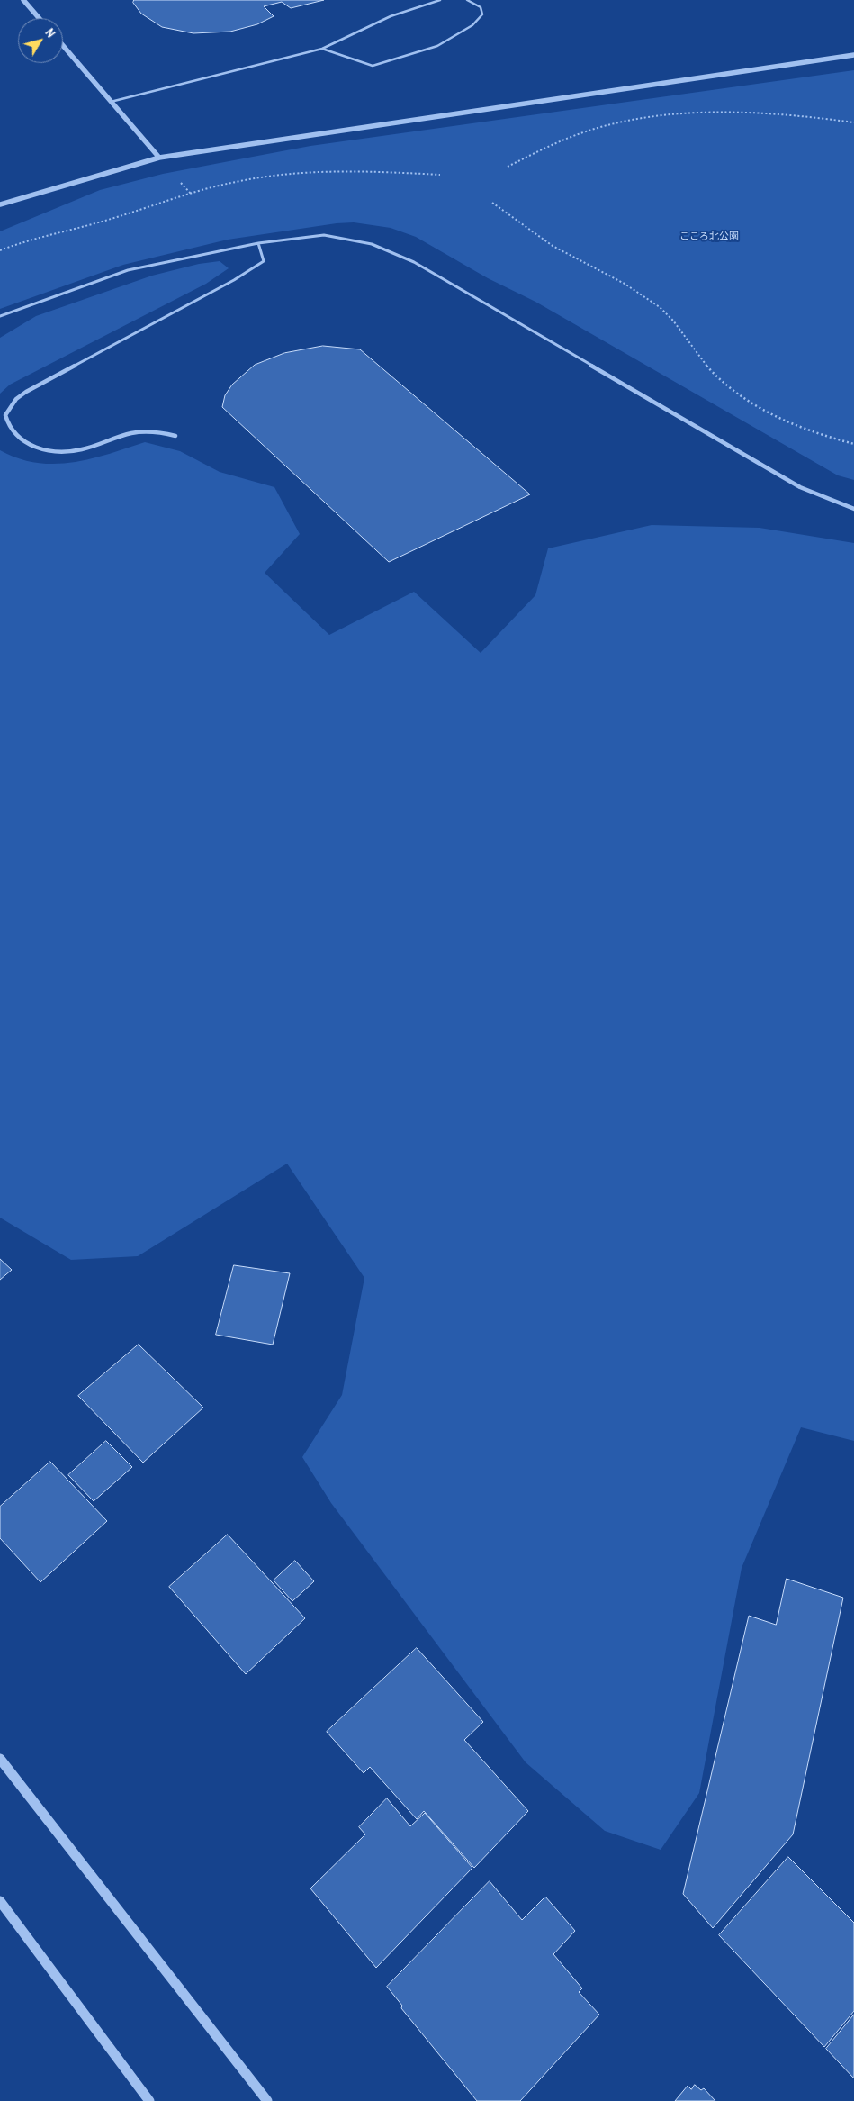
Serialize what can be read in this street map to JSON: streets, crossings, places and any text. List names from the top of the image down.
{
  "parks": ["こころ北公園"],
  "north": "top right"
}
